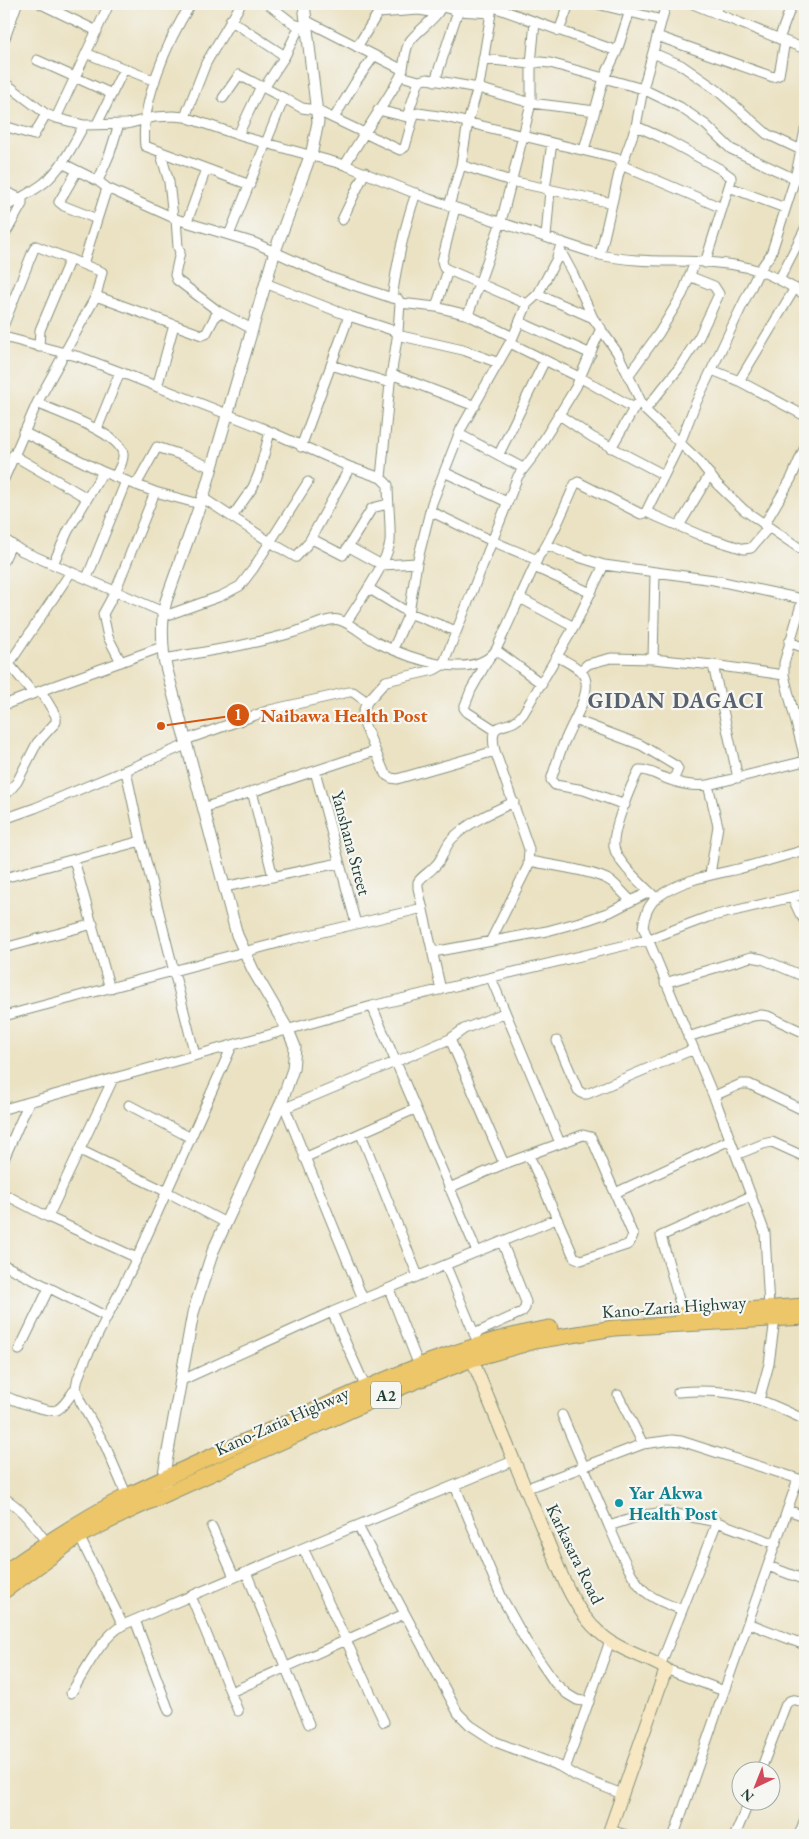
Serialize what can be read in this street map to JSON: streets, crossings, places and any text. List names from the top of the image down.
{
  "streets": {
    "highway": ["Kano-Zaria Highway", "A2"],
    "main road": ["Karkasara Road"],
    "street": ["Yanshana Street"]
  },
  "crossings": [
    ["Kano-Zaria Highway", "Karkasara Road"]
  ],
  "districts": ["GIDAN DAGACI"],
  "places": ["Naibawa Health Post", "Yar Akwa Health Post"],
  "north": "bottom left"
}
